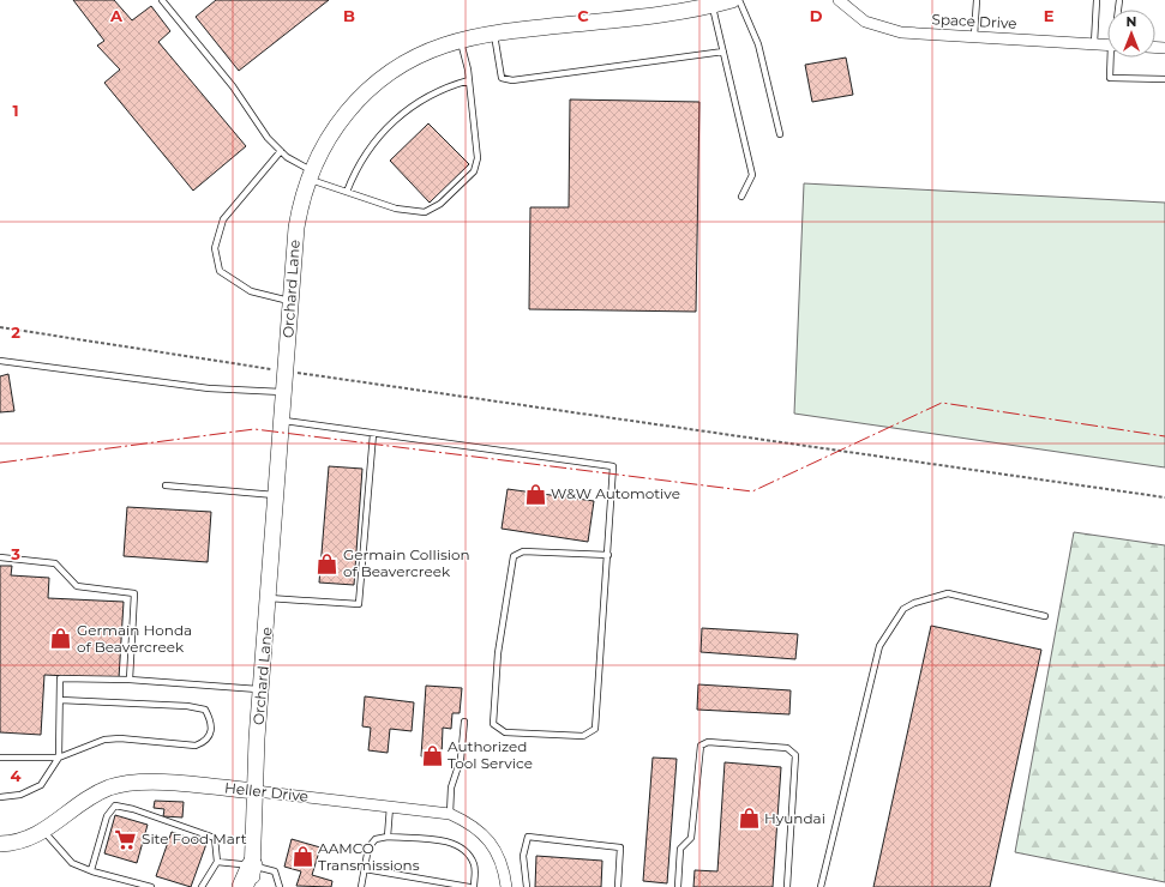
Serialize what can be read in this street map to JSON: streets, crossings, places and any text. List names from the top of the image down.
{
  "streets": {
    "main road": ["Orchard Lane", "Heller Drive"],
    "street": ["Space Drive"]
  },
  "crossings": [
    ["Orchard Lane", "Heller Drive"]
  ],
  "places": {
    "shop": [
      "W&W Automotive",
      "Germain Collision of Beavercreek",
      "Germain Honda of Beavercreek",
      "Authorized Tool Service",
      "Hyundai",
      "AAMCO Transmissions"
    ],
    "supermarket": ["Site Food Mart"]
  },
  "north": "top",
  "grid": {
    "columns": [
      "A",
      "B",
      "C",
      "D",
      "E"
    ],
    "rows": [
      "1",
      "2",
      "3",
      "4"
    ]
  }
}
